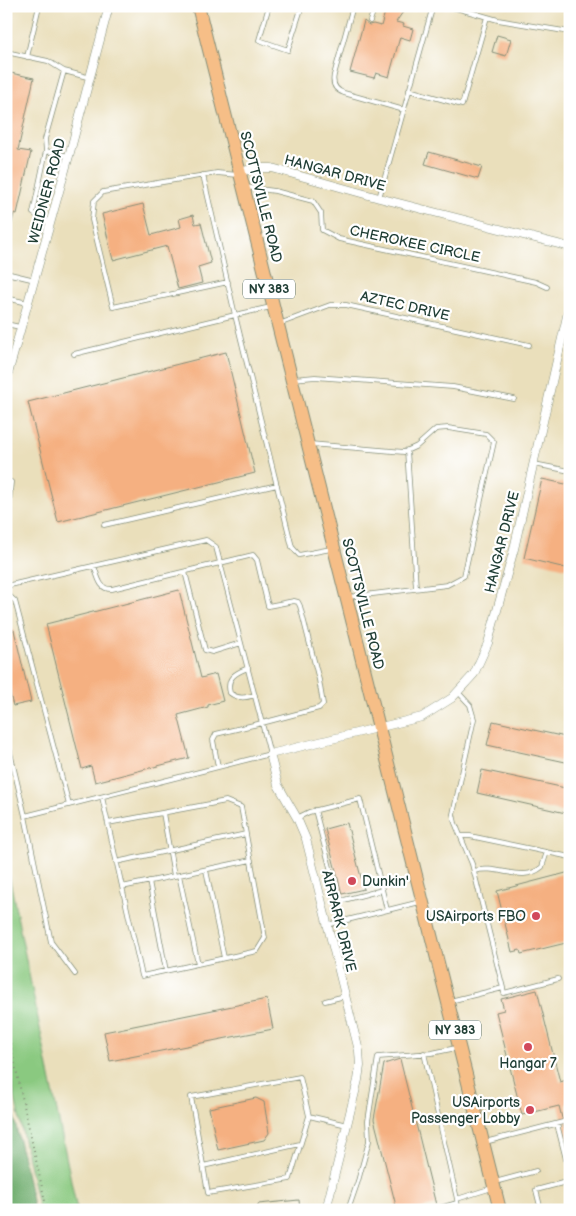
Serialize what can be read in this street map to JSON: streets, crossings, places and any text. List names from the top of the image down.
{
  "streets": {
    "main road": ["SCOTTSVILLE ROAD", "NY 383"],
    "street": ["HANGAR DRIVE", "WEIDNER ROAD", "AIRPARK DRIVE"],
    "lane": ["CHEROKEE CIRCLE", "AZTEC DRIVE"]
  },
  "crossings": [
    ["HANGAR DRIVE", "SCOTTSVILLE ROAD"],
    ["HANGAR DRIVE", "CHEROKEE CIRCLE"],
    ["SCOTTSVILLE ROAD", "CHEROKEE CIRCLE"],
    ["SCOTTSVILLE ROAD", "AZTEC DRIVE"]
  ],
  "places": [
    "Dunkin'",
    "USAirports FBO",
    "Hangar 7",
    "USAirports Passenger Lobby"
  ]
}
